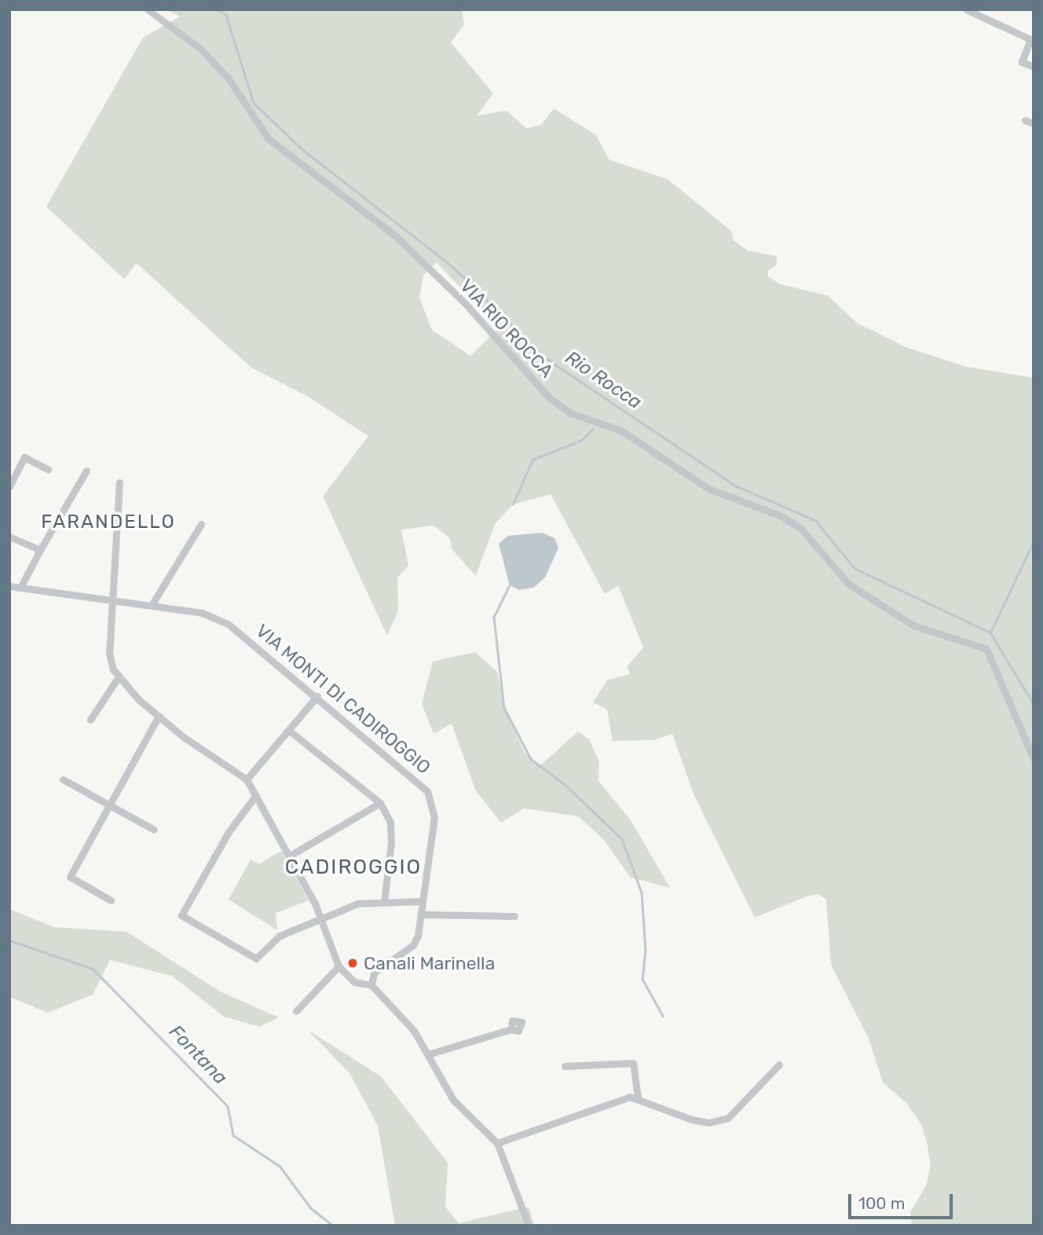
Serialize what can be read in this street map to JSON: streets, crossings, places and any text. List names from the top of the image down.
{
  "streets": {
    "street": ["VIA RIO ROCCA", "VIA MONTI DI CADIROGGIO"]
  },
  "districts": ["FARANDELLO", "CADIROGGIO"],
  "water": ["Rio Rocca", "Fontana"],
  "places": ["Canali Marinella"],
  "scale_bar": "100 m"
}
